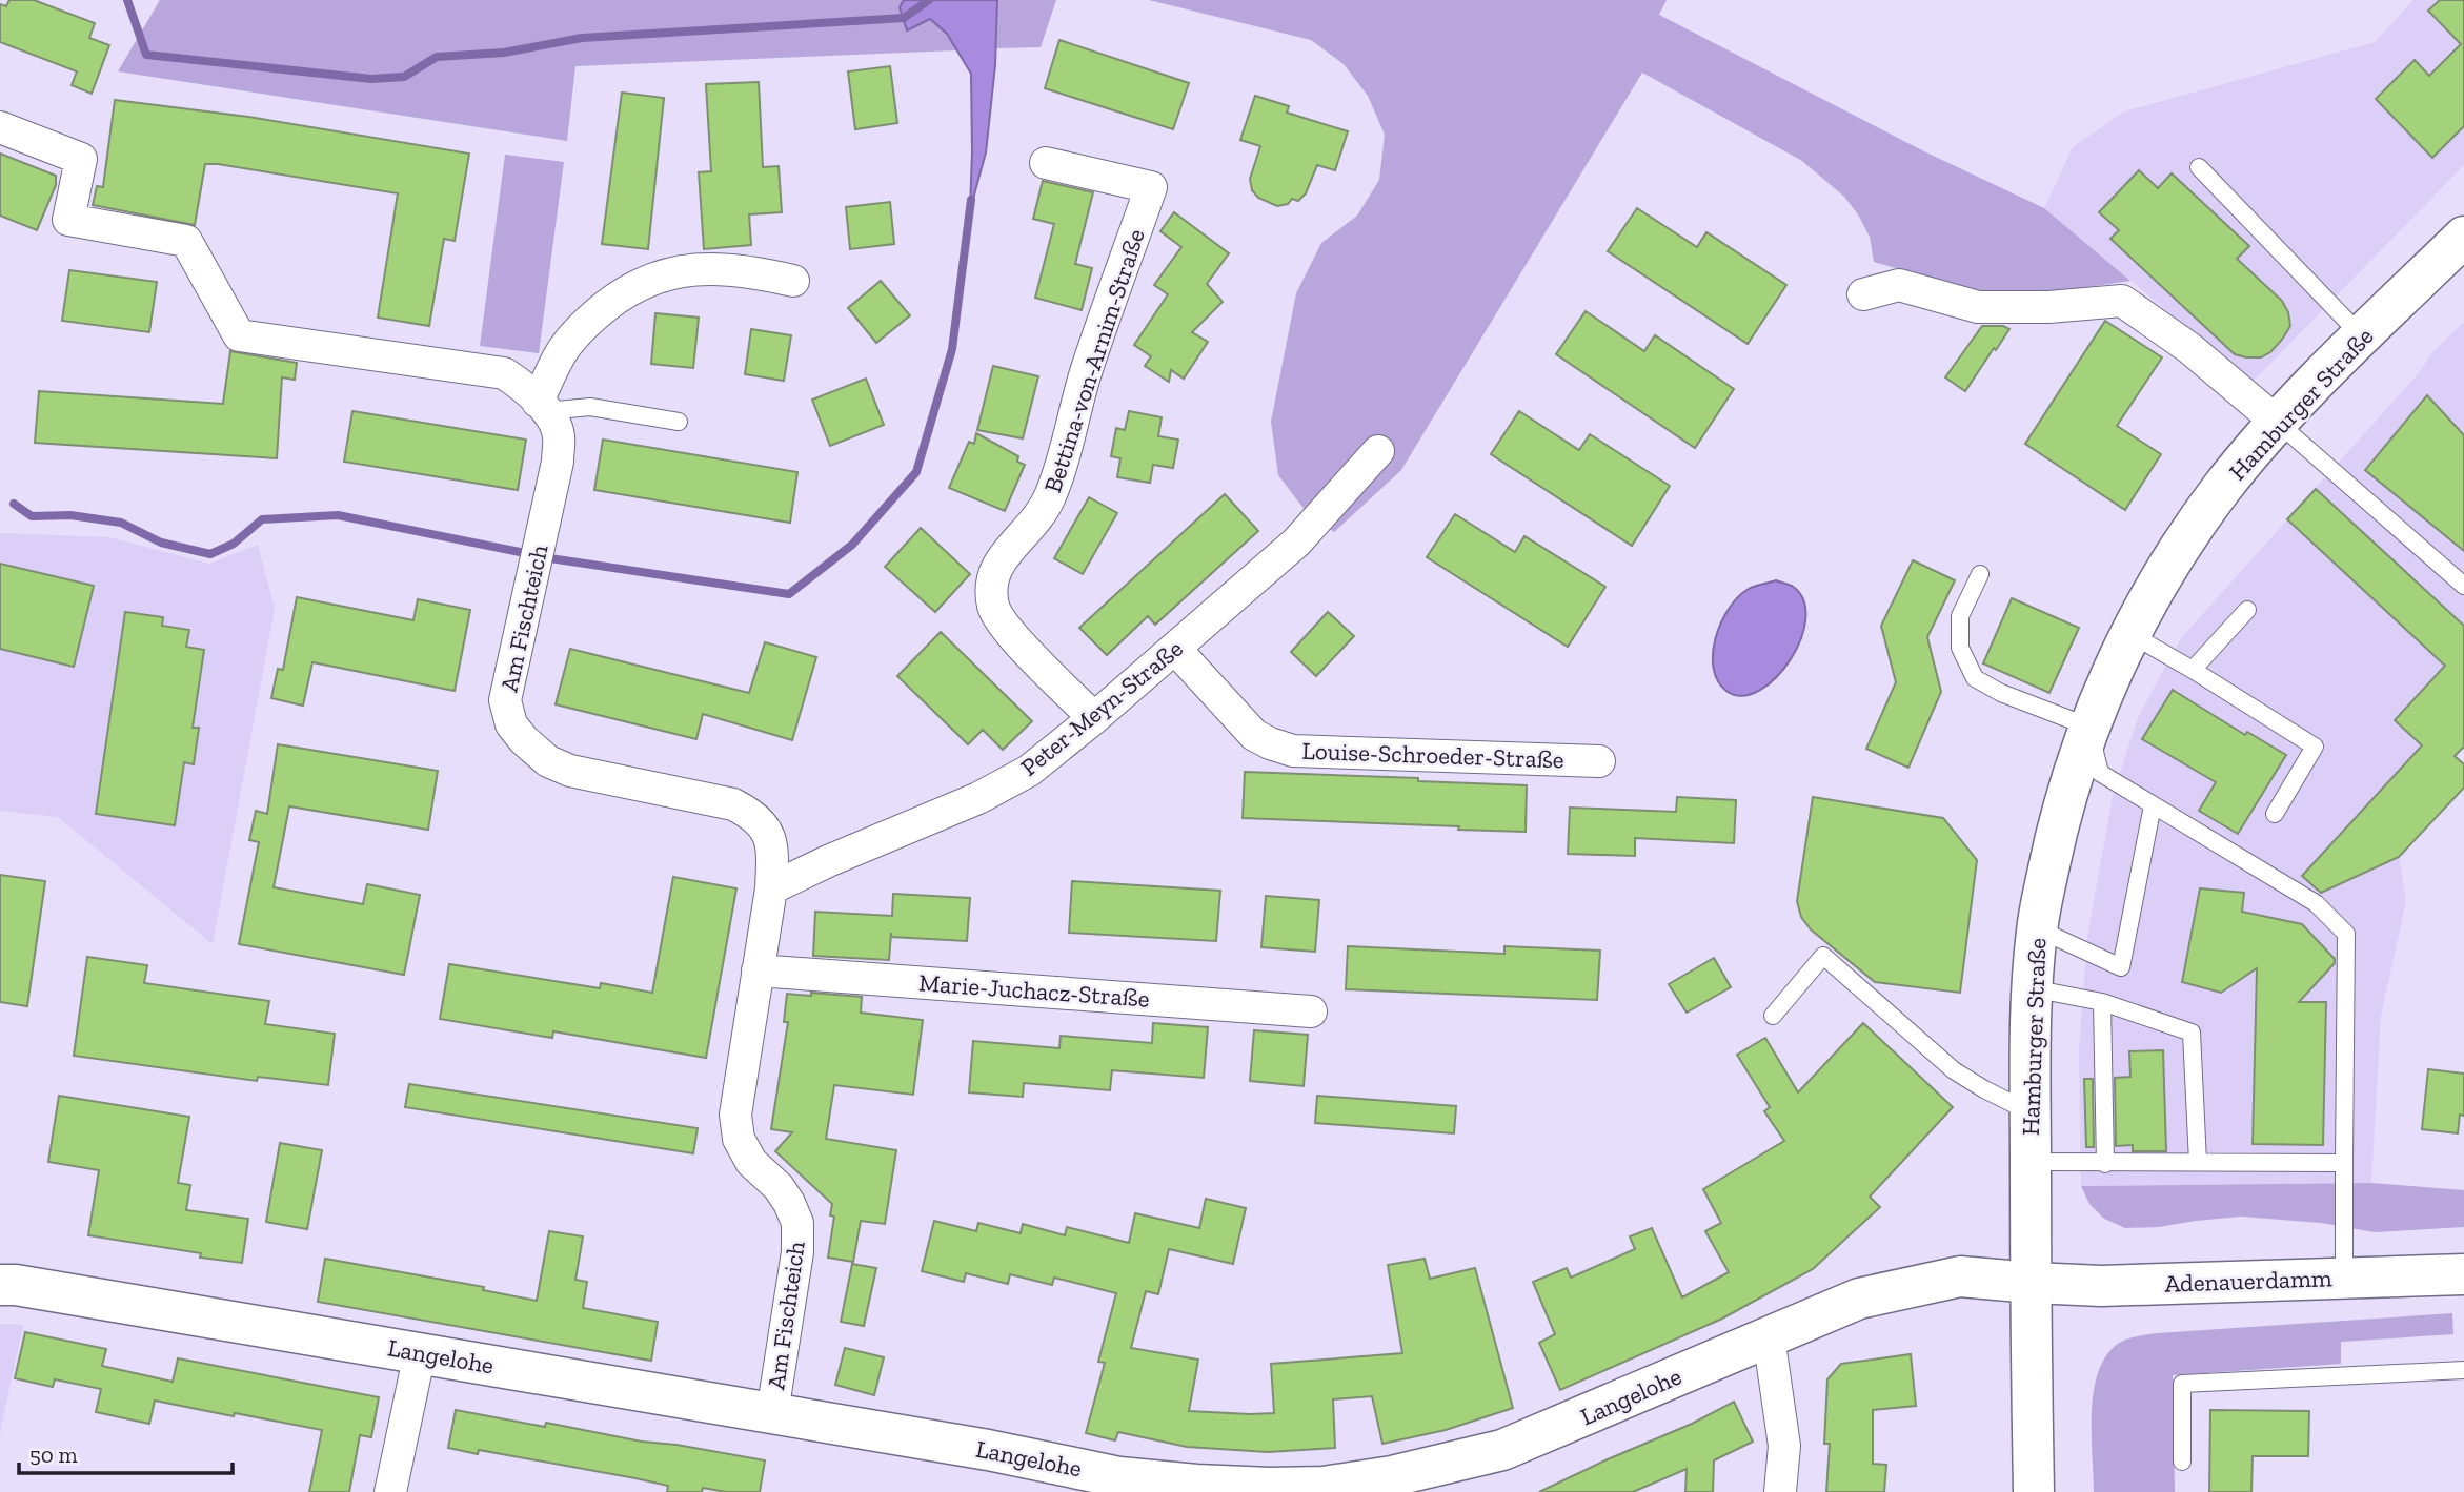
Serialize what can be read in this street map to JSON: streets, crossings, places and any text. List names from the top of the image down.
{
  "streets": {
    "street": [
      "Bettina-von-Arnim-Straße",
      "Hamburger Straße",
      "Am Fischteich",
      "Peter-Meyn-Straße",
      "Louise-Schroeder-Straße",
      "Marie-Juchacz-Straße",
      "Adenauerdamm",
      "Langelohe"
    ]
  },
  "crossings": [
    ["Bettina-von-Arnim-Straße", "Peter-Meyn-Straße"],
    ["Hamburger Straße", "Adenauerdamm"],
    ["Hamburger Straße", "Langelohe"],
    ["Am Fischteich", "Peter-Meyn-Straße"],
    ["Am Fischteich", "Marie-Juchacz-Straße"],
    ["Am Fischteich", "Langelohe"],
    ["Peter-Meyn-Straße", "Louise-Schroeder-Straße"],
    ["Adenauerdamm", "Langelohe"]
  ],
  "scale_bar": "50 m"
}
